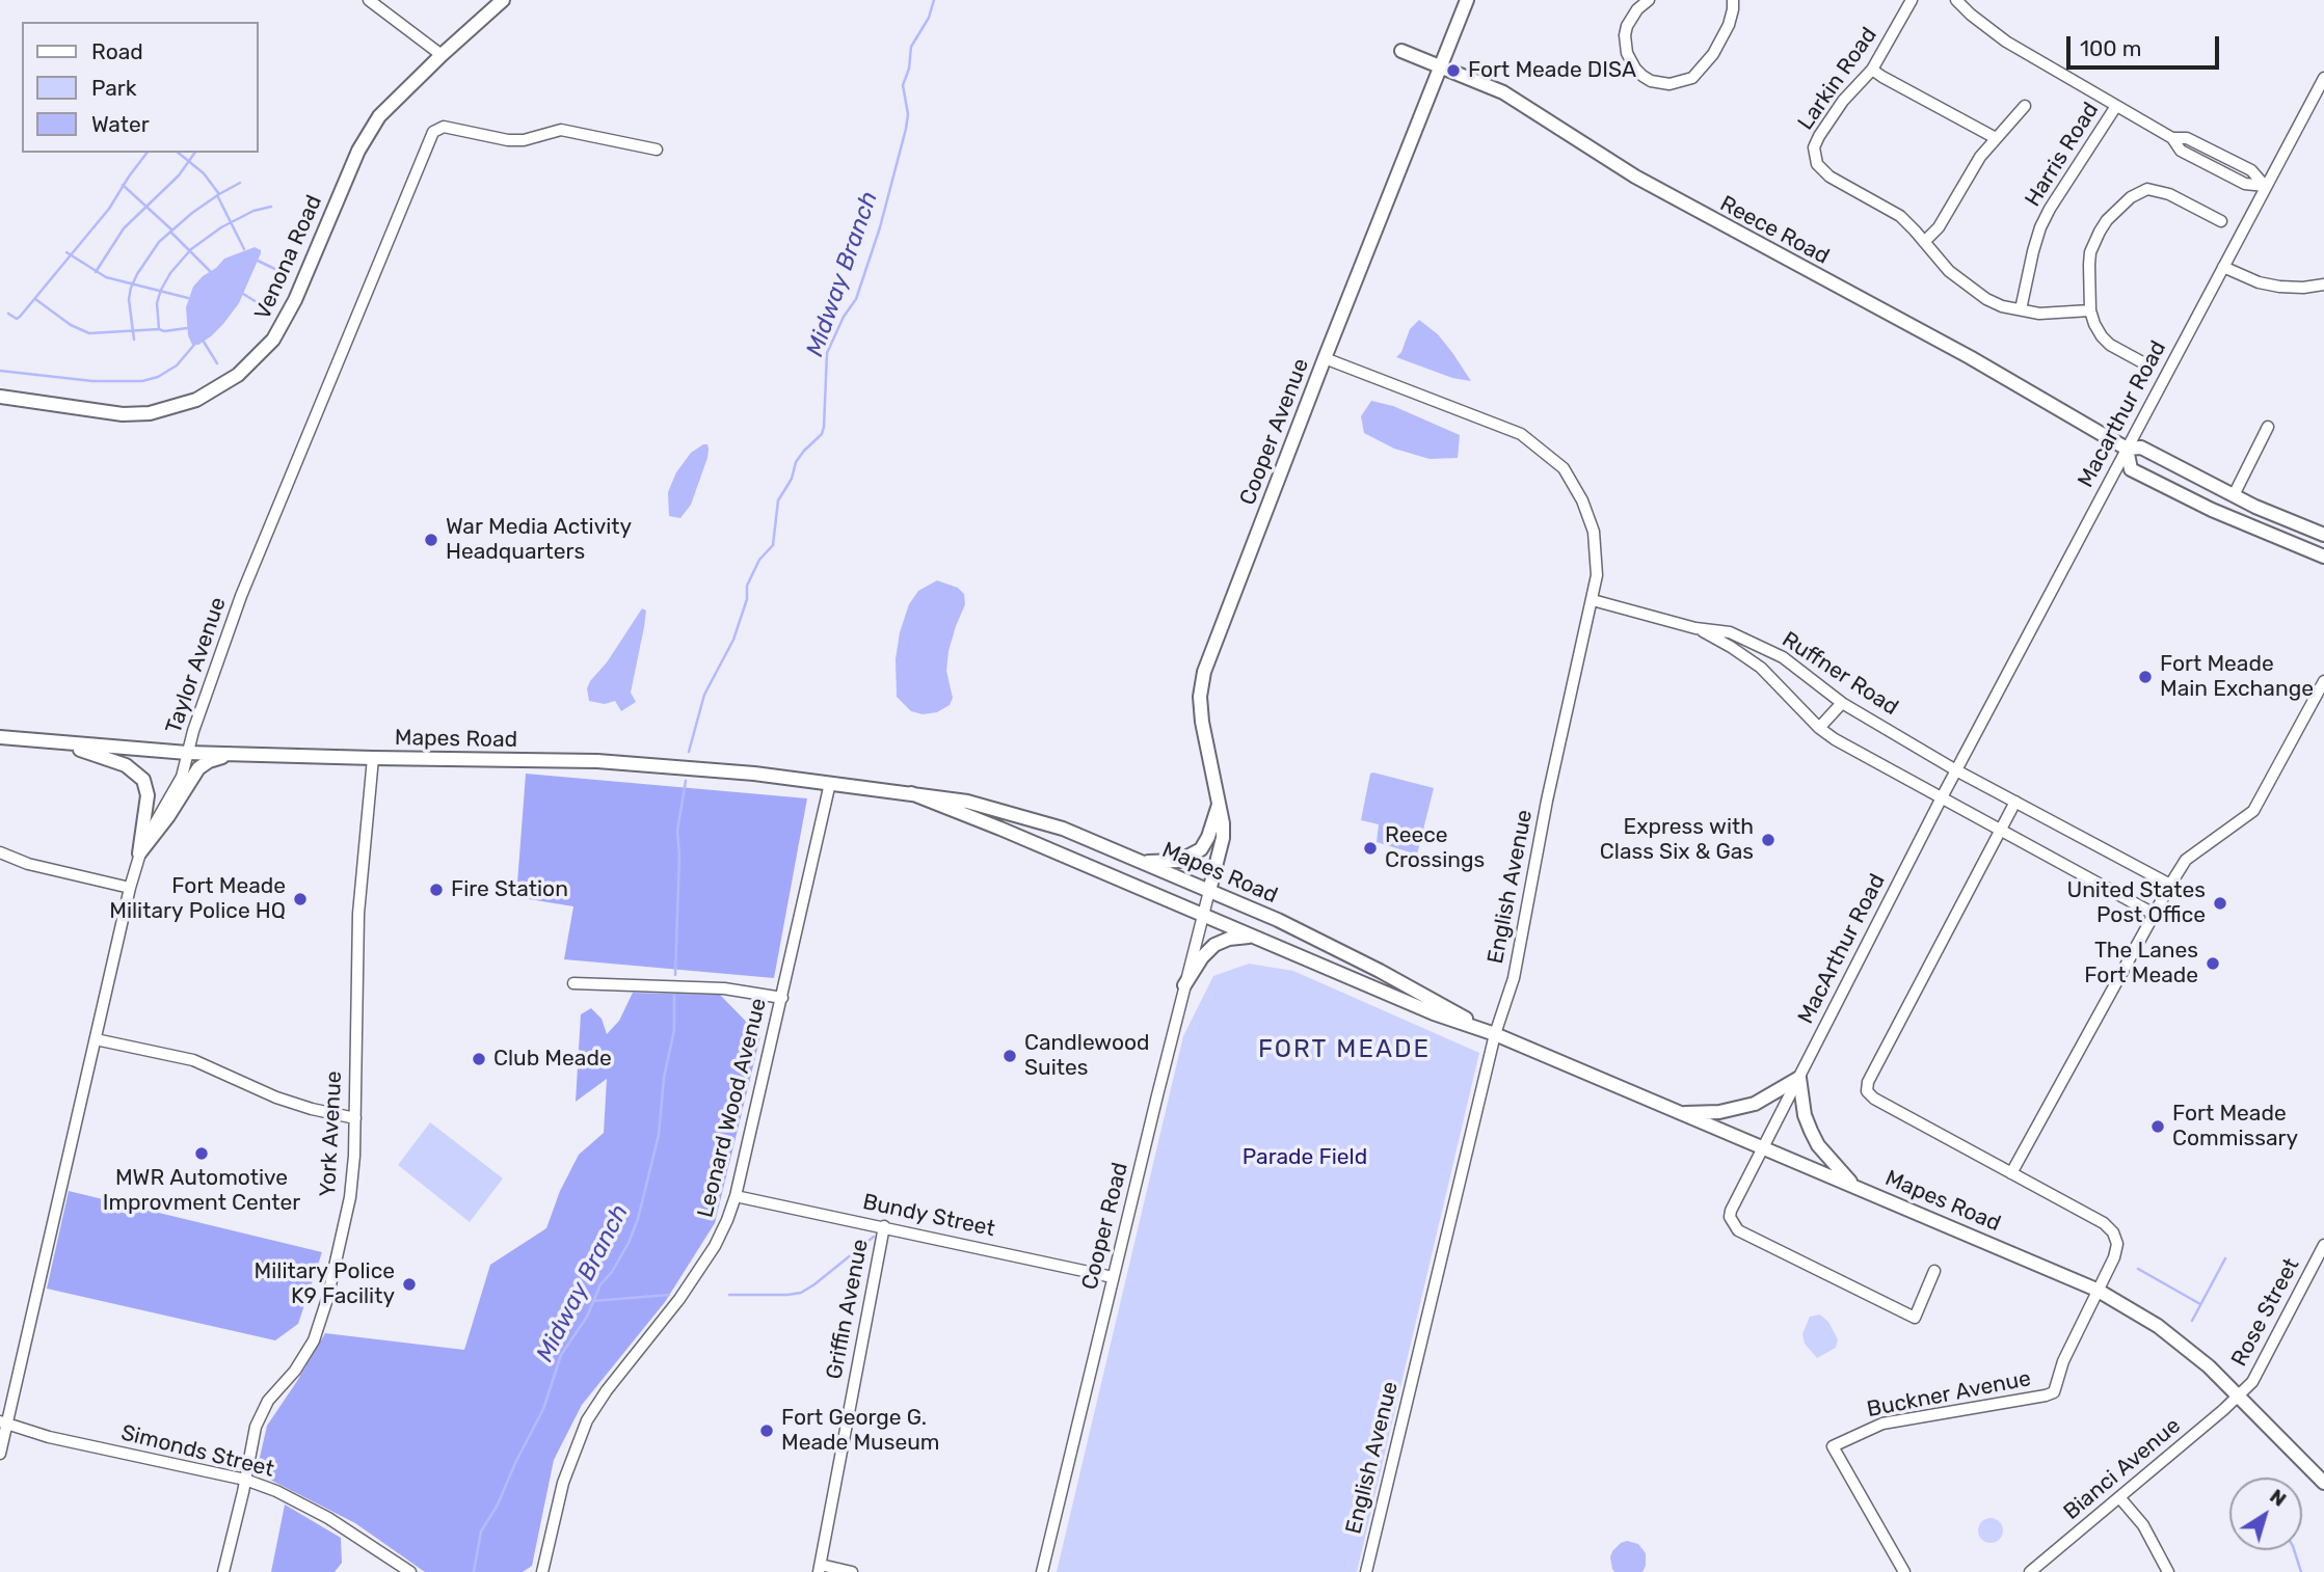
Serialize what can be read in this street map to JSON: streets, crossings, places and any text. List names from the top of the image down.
{
  "streets": {
    "street": [
      "Larkin Road",
      "Harris Road",
      "Reece Road",
      "Venona Road",
      "Macarthur Road",
      "Cooper Avenue",
      "Taylor Avenue",
      "Ruffner Road",
      "Mapes Road",
      "English Avenue",
      "MacArthur Road",
      "Leonard Wood Avenue",
      "York Avenue",
      "Bundy Street",
      "Cooper Road",
      "Griffin Avenue",
      "Rose Street",
      "Buckner Avenue",
      "Simonds Street",
      "Bianci Avenue"
    ]
  },
  "crossings": [
    ["Larkin Road", "Harris Road"],
    ["Reece Road", "Macarthur Road"],
    ["Reece Road", "Cooper Avenue"],
    ["Macarthur Road", "Ruffner Road"],
    ["Macarthur Road", "MacArthur Road"],
    ["Cooper Avenue", "Mapes Road"],
    ["Cooper Avenue", "English Avenue"],
    ["Cooper Avenue", "Cooper Road"],
    ["Taylor Avenue", "Mapes Road"],
    ["Taylor Avenue", "Simonds Street"],
    ["Ruffner Road", "English Avenue"],
    ["Ruffner Road", "MacArthur Road"],
    ["Mapes Road", "English Avenue"],
    ["Mapes Road", "MacArthur Road"],
    ["Mapes Road", "Leonard Wood Avenue"],
    ["Mapes Road", "York Avenue"],
    ["Mapes Road", "Cooper Road"],
    ["Mapes Road", "Rose Street"],
    ["Mapes Road", "Buckner Avenue"],
    ["Mapes Road", "Bianci Avenue"],
    ["Leonard Wood Avenue", "Bundy Street"],
    ["York Avenue", "Simonds Street"],
    ["Bundy Street", "Cooper Road"],
    ["Bundy Street", "Griffin Avenue"],
    ["Rose Street", "Bianci Avenue"]
  ],
  "districts": ["FORT MEADE"],
  "water": ["Midway Branch"],
  "parks": ["Parade Field"],
  "places": [
    "Fort Meade DISA",
    "War Media Activity Headquarters",
    "Fort Meade Main Exchange",
    "Express with Class Six & Gas",
    "Reece Crossings",
    "Fire Station",
    "Fort Meade Military Police HQ",
    "United States Post Office",
    "The Lanes Fort Meade",
    "Candlewood Suites",
    "Club Meade",
    "Fort Meade Commissary",
    "MWR Automotive Improvment Center",
    "Military Police K9 Facility",
    "Fort George G. Meade Museum"
  ],
  "legend": ["Road", "Park", "Water"],
  "scale_bar": "100 m",
  "north": "top right"
}
